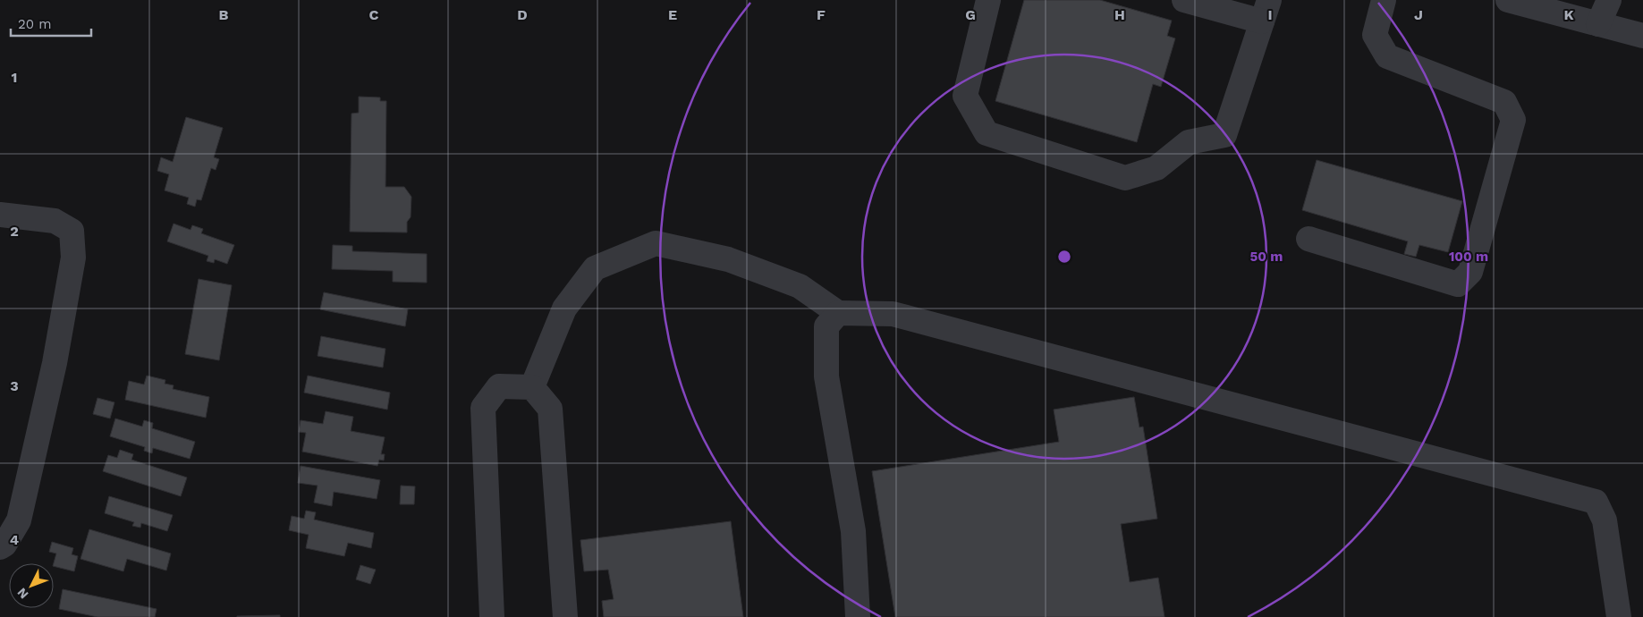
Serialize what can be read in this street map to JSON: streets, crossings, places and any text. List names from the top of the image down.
{
  "scale_bar": "20 m",
  "north": "bottom left",
  "grid": {
    "columns": [
      "B",
      "C",
      "D",
      "E",
      "F",
      "G",
      "H",
      "I",
      "J",
      "K"
    ],
    "rows": [
      "1",
      "2",
      "3",
      "4"
    ]
  },
  "rings": ["50 m", "100 m"]
}
